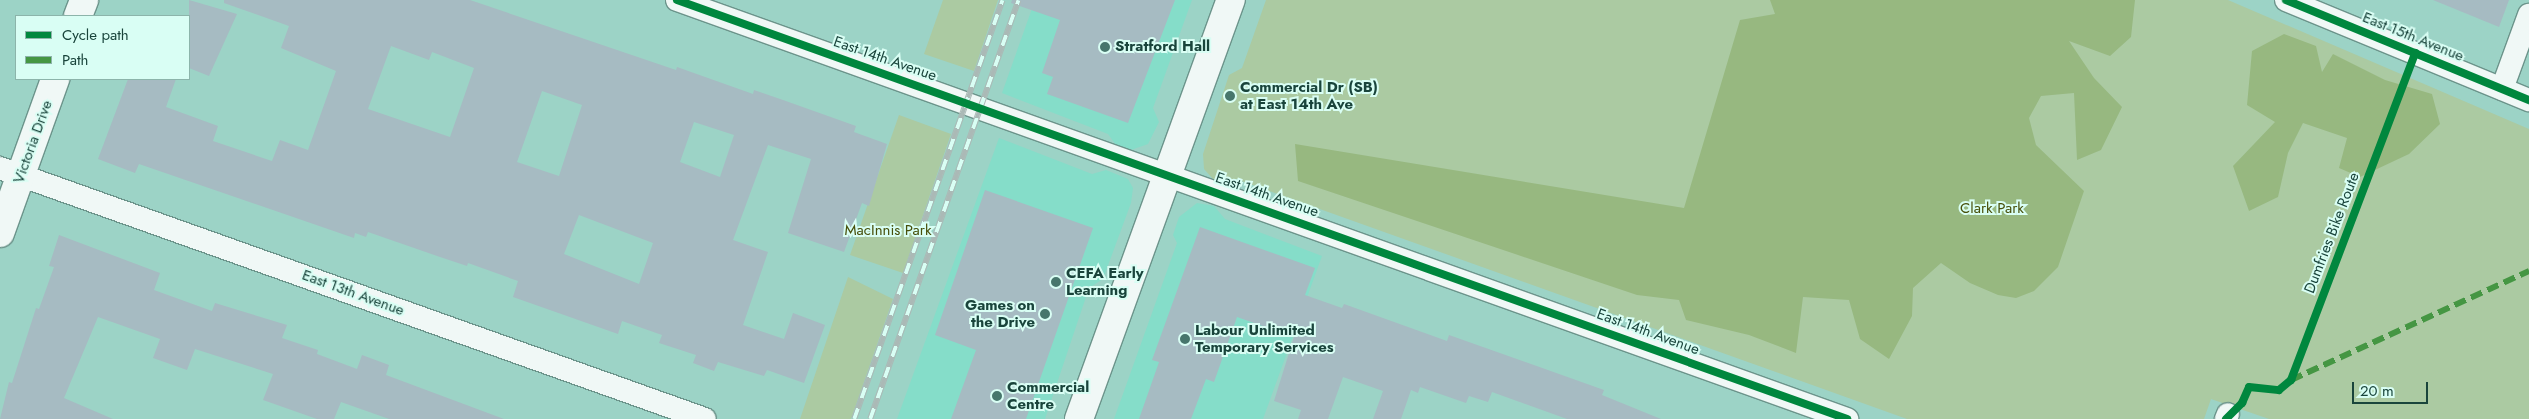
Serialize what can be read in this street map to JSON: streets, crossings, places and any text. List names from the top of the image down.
{
  "streets": {
    "street": [
      "East 15th Avenue",
      "East 14th Avenue",
      "Victoria Drive",
      "East 13th Avenue"
    ],
    "cycle path": ["Dumfries Bike Route"]
  },
  "crossings": [
    ["Victoria Drive", "East 13th Avenue"]
  ],
  "parks": ["Clark Park", "MacInnis Park"],
  "places": [
    "Stratford Hall",
    "Commercial Dr (SB) at East 14th Ave",
    "CEFA Early Learning",
    "Games on the Drive",
    "Labour Unlimited Temporary Services",
    "Commercial Centre"
  ],
  "legend": ["Cycle path", "Path"],
  "scale_bar": "20 m"
}
